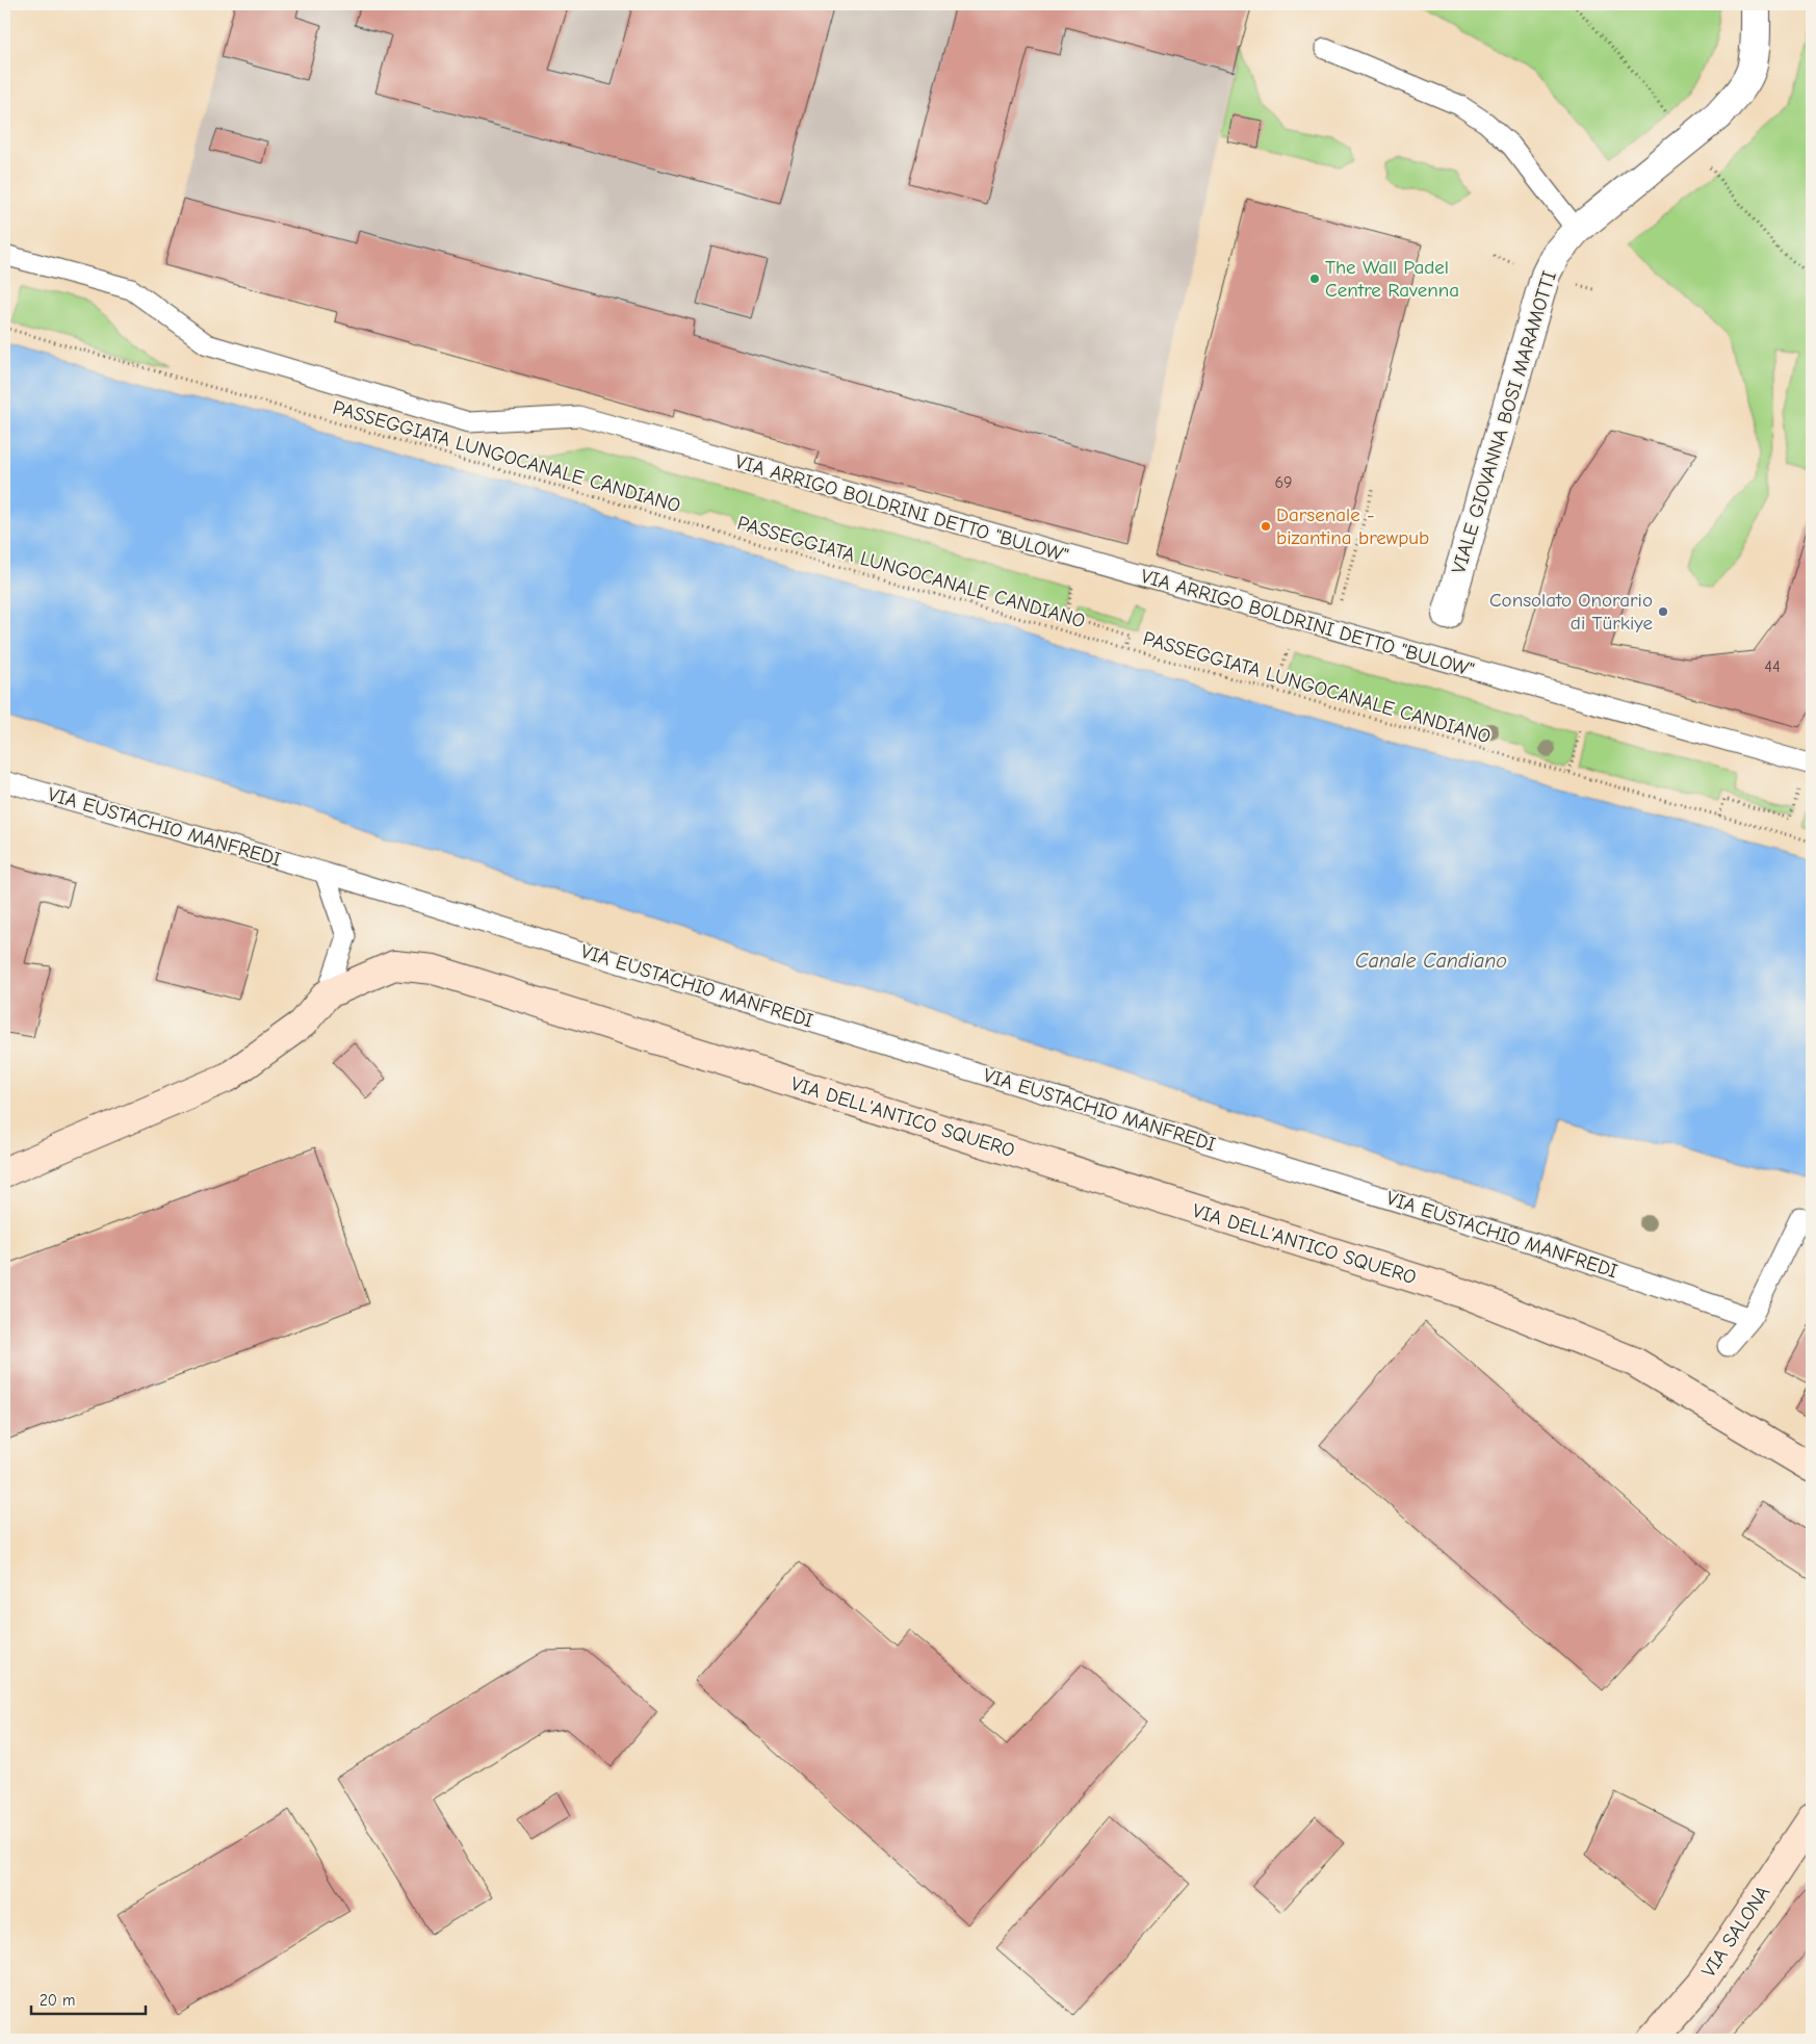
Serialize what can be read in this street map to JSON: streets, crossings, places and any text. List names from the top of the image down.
{
  "streets": {
    "street": ["VIALE GIOVANNA BOSI MARAMOTTI", "VIA DELL'ANTICO SQUERO", "VIA SALONA"],
    "lane": ["VIA ARRIGO BOLDRINI DETTO \"BULOW\"", "VIA EUSTACHIO MANFREDI"],
    "path": ["PASSEGGIATA LUNGOCANALE CANDIANO"]
  },
  "water": ["Canale Candiano"],
  "places": ["The Wall Padel Centre Ravenna", "Darsenale - bizantina brewpub", "Consolato Onorario di Türkiye"],
  "house_numbers": ["69", "44"],
  "scale_bar": "20 m"
}
